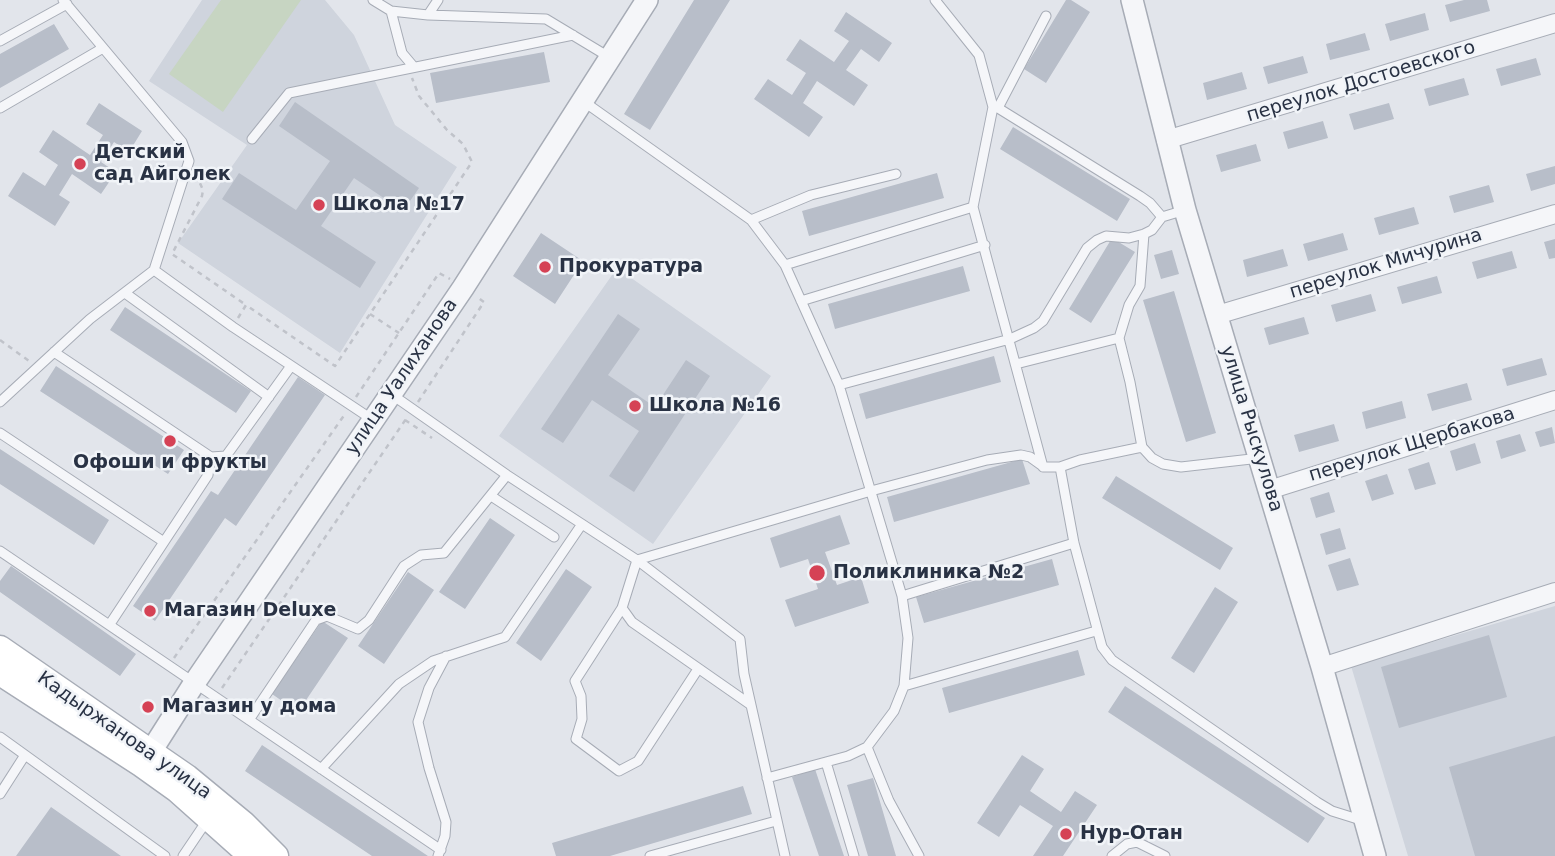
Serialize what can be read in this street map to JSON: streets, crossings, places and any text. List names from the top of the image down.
{
  "streets": {
    "main road": ["Кадыржанова улица"],
    "street": [
      "переулок Достоевского",
      "переулок Мичурина",
      "улица Уалиханова",
      "улица Рыскулова",
      "переулок Щербакова"
    ]
  },
  "crossings": [
    ["переулок Достоевского", "улица Рыскулова"],
    ["переулок Мичурина", "улица Рыскулова"],
    ["улица Уалиханова", "Кадыржанова улица"],
    ["улица Рыскулова", "переулок Щербакова"]
  ],
  "places": [
    "Детский сад Айголек",
    "Школа №17",
    "Прокуратура",
    "Школа №16",
    "Офоши и фрукты",
    "Поликлиника №2",
    "Магазин Deluxe",
    "Магазин у дома",
    "Нур-Отан"
  ]
}
